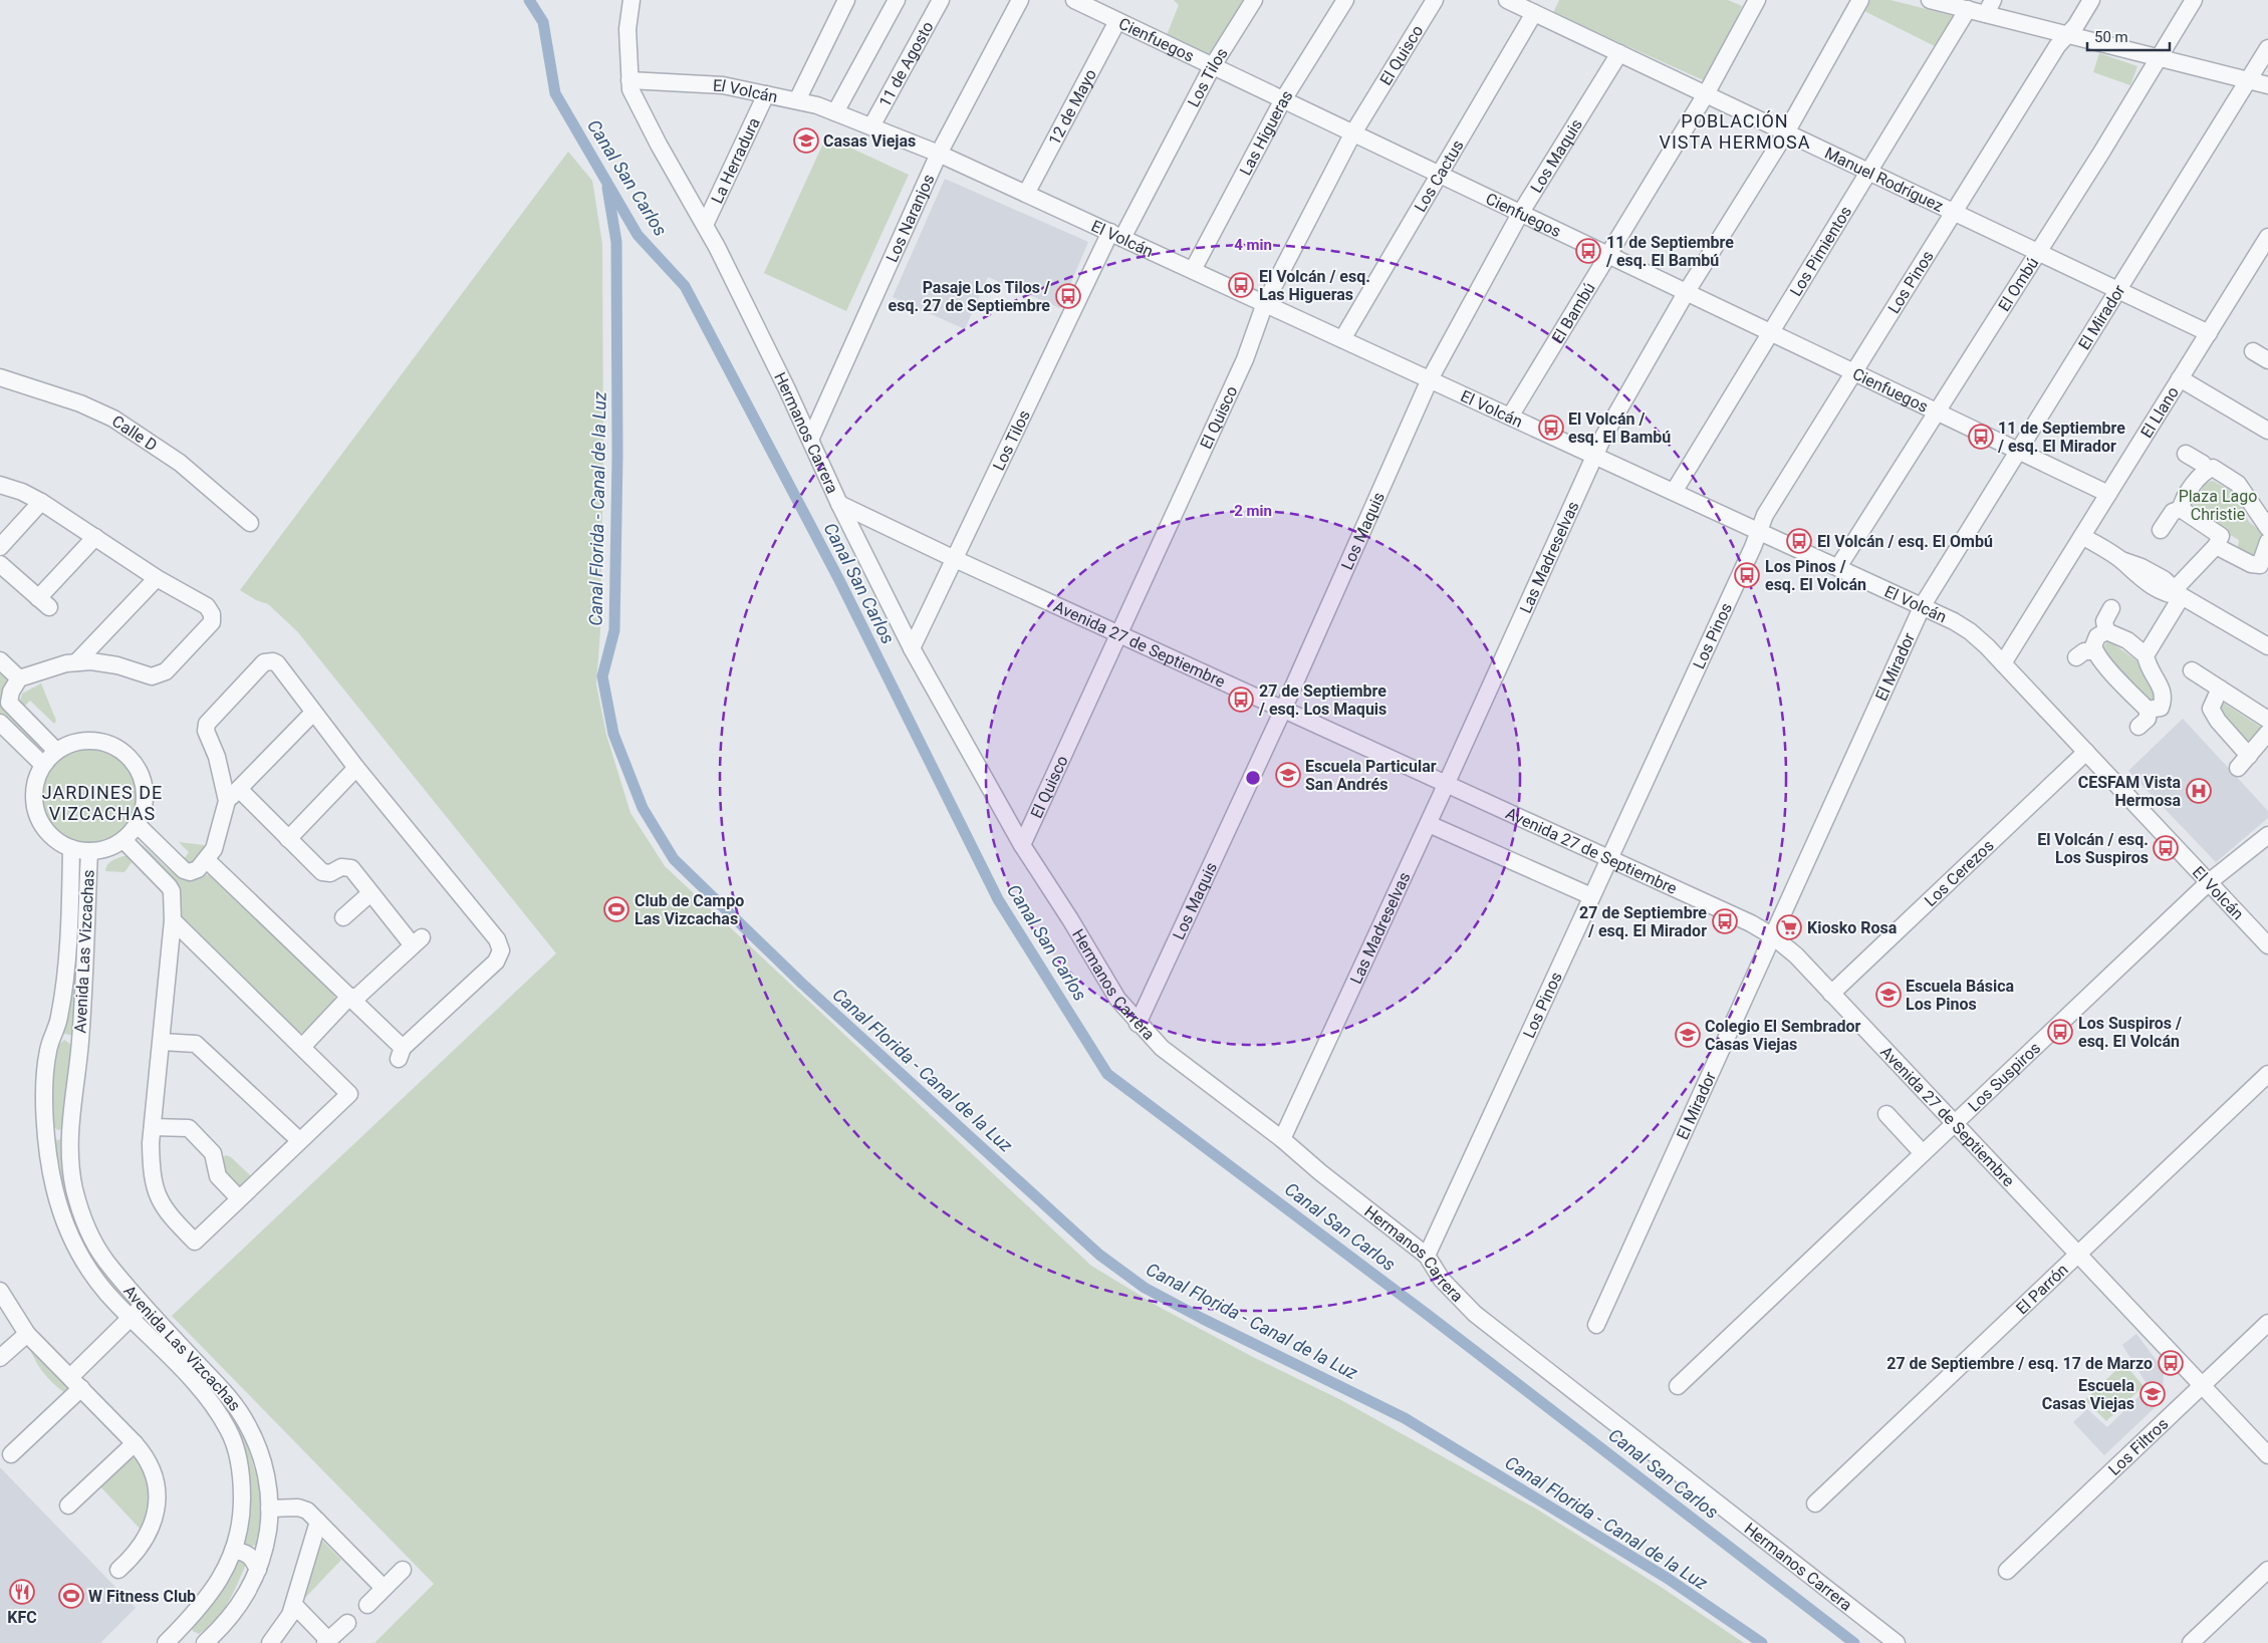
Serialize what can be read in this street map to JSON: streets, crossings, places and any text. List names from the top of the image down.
{
  "streets": {
    "street": [
      "Cienfuegos",
      "El Quisco",
      "11 de Agosto",
      "Los Tilos",
      "El Volcán",
      "12 de Mayo",
      "Las Higueras",
      "Los Maquis",
      "La Herradura",
      "Los Cactus",
      "Manuel Rodríguez",
      "Los Naranjos",
      "Los Pimientos",
      "Los Pinos",
      "El Ombú",
      "El Bambú",
      "El Mirador",
      "El Llano",
      "Hermanos Carrera",
      "Calle D",
      "Las Madreselvas",
      "Avenida 27 de Septiembre",
      "Los Cerezos",
      "Avenida Las Vizcachas",
      "Los Suspiros",
      "El Parrón",
      "Los Filtros"
    ]
  },
  "crossings": [
    ["Cienfuegos", "El Quisco"],
    ["Cienfuegos", "Los Tilos"],
    ["Cienfuegos", "12 de Mayo"],
    ["Cienfuegos", "Las Higueras"],
    ["Cienfuegos", "Los Maquis"],
    ["Cienfuegos", "Los Cactus"],
    ["Cienfuegos", "Los Pimientos"],
    ["Cienfuegos", "Los Pinos"],
    ["Cienfuegos", "El Ombú"],
    ["Cienfuegos", "El Bambú"],
    ["Cienfuegos", "El Mirador"],
    ["Cienfuegos", "El Llano"],
    ["Cienfuegos", "Las Madreselvas"],
    ["El Quisco", "El Volcán"],
    ["El Quisco", "Hermanos Carrera"],
    ["El Quisco", "Avenida 27 de Septiembre"],
    ["11 de Agosto", "El Volcán"],
    ["Los Tilos", "El Volcán"],
    ["Los Tilos", "Hermanos Carrera"],
    ["Los Tilos", "Avenida 27 de Septiembre"],
    ["El Volcán", "12 de Mayo"],
    ["El Volcán", "Las Higueras"],
    ["El Volcán", "Los Maquis"],
    ["El Volcán", "La Herradura"],
    ["El Volcán", "Los Cactus"],
    ["El Volcán", "Los Naranjos"],
    ["El Volcán", "Los Pimientos"],
    ["El Volcán", "Los Pinos"],
    ["El Volcán", "El Ombú"],
    ["El Volcán", "El Bambú"],
    ["El Volcán", "El Mirador"],
    ["El Volcán", "El Llano"],
    ["El Volcán", "Hermanos Carrera"],
    ["El Volcán", "Las Madreselvas"],
    ["El Volcán", "Los Cerezos"],
    ["El Volcán", "Los Suspiros"],
    ["Los Maquis", "Manuel Rodríguez"],
    ["Los Maquis", "Hermanos Carrera"],
    ["Los Maquis", "Avenida 27 de Septiembre"],
    ["La Herradura", "Hermanos Carrera"],
    ["Los Cactus", "Manuel Rodríguez"],
    ["Manuel Rodríguez", "Los Pimientos"],
    ["Manuel Rodríguez", "Los Pinos"],
    ["Manuel Rodríguez", "El Ombú"],
    ["Manuel Rodríguez", "El Bambú"],
    ["Manuel Rodríguez", "El Mirador"],
    ["Manuel Rodríguez", "El Llano"],
    ["Manuel Rodríguez", "Las Madreselvas"],
    ["Los Naranjos", "Hermanos Carrera"],
    ["Los Pinos", "Hermanos Carrera"],
    ["Los Pinos", "Avenida 27 de Septiembre"],
    ["El Mirador", "Avenida 27 de Septiembre"],
    ["Hermanos Carrera", "Las Madreselvas"],
    ["Hermanos Carrera", "Avenida 27 de Septiembre"],
    ["Las Madreselvas", "Avenida 27 de Septiembre"],
    ["Avenida 27 de Septiembre", "Los Cerezos"],
    ["Avenida 27 de Septiembre", "Los Suspiros"],
    ["Avenida 27 de Septiembre", "El Parrón"],
    ["Avenida 27 de Septiembre", "Los Filtros"]
  ],
  "districts": ["POBLACIÓN VISTA HERMOSA", "JARDINES DE VIZCACHAS"],
  "water": ["Canal San Carlos", "Canal Florida - Canal de la Luz"],
  "parks": ["Plaza Lago Christie"],
  "places": {
    "school or university": [
      "Casas Viejas",
      "Escuela Particular San Andrés",
      "Escuela Básica Los Pinos",
      "Colegio El Sembrador Casas Viejas",
      "Escuela Casas Viejas"
    ],
    "bus stop": [
      "11 de Septiembre / esq. El Bambú",
      "El Volcán / esq. Las Higueras",
      "Pasaje Los Tilos / esq. 27 de Septiembre",
      "El Volcán / esq. El Bambú",
      "11 de Septiembre / esq. El Mirador",
      "El Volcán / esq. El Ombú",
      "Los Pinos / esq. El Volcán",
      "27 de Septiembre / esq. Los Maquis",
      "El Volcán / esq. Los Suspiros",
      "27 de Septiembre / esq. El Mirador",
      "Los Suspiros / esq. El Volcán",
      "27 de Septiembre / esq. 17 de Marzo"
    ],
    "hospital": ["CESFAM Vista Hermosa"],
    "sports": ["Club de Campo Las Vizcachas", "W Fitness Club"],
    "supermarket": ["Kiosko Rosa"],
    "restaurant": ["KFC"]
  },
  "scale_bar": "50 m",
  "rings": ["4 min", "2 min"]
}
